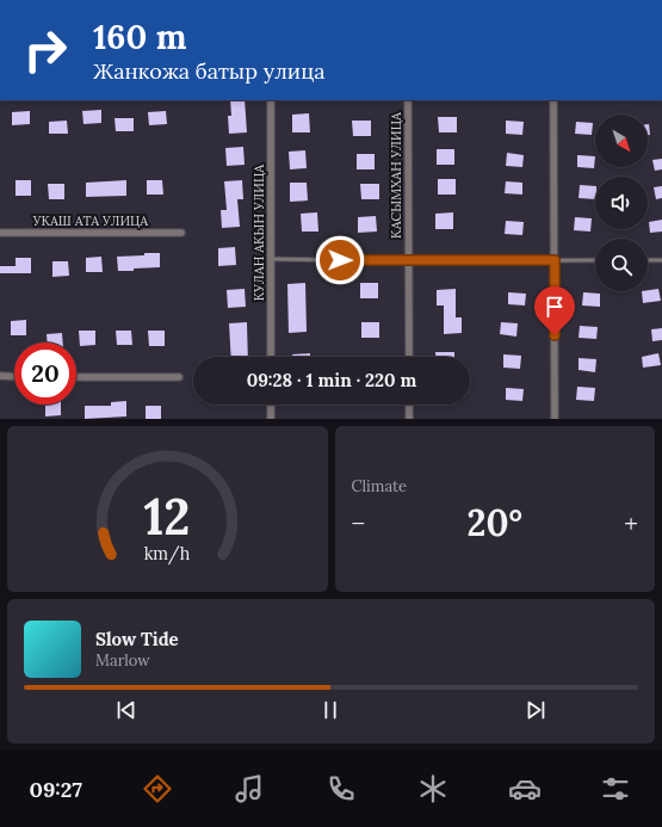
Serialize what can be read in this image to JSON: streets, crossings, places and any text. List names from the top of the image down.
{
  "streets": {
    "street": ["КАСЫМХАН УЛИЦА", "УКАШ АТА УЛИЦА", "КУЛАН АКЫН УЛИЦА"]
  },
  "north": "bottom right",
  "page": {
    "turn": ["160 m", "Жанкожа батыр улица"],
    "limit": "20",
    "trip": "09:28 · 1 min · 220 m",
    "tile": "Climate",
    "heat": ["−", "20°", "+"],
    "song": ["Slow Tide", "Marlow"],
    "tabs": "09:27",
    "gauge": ["12", "km/h"]
  }
}
